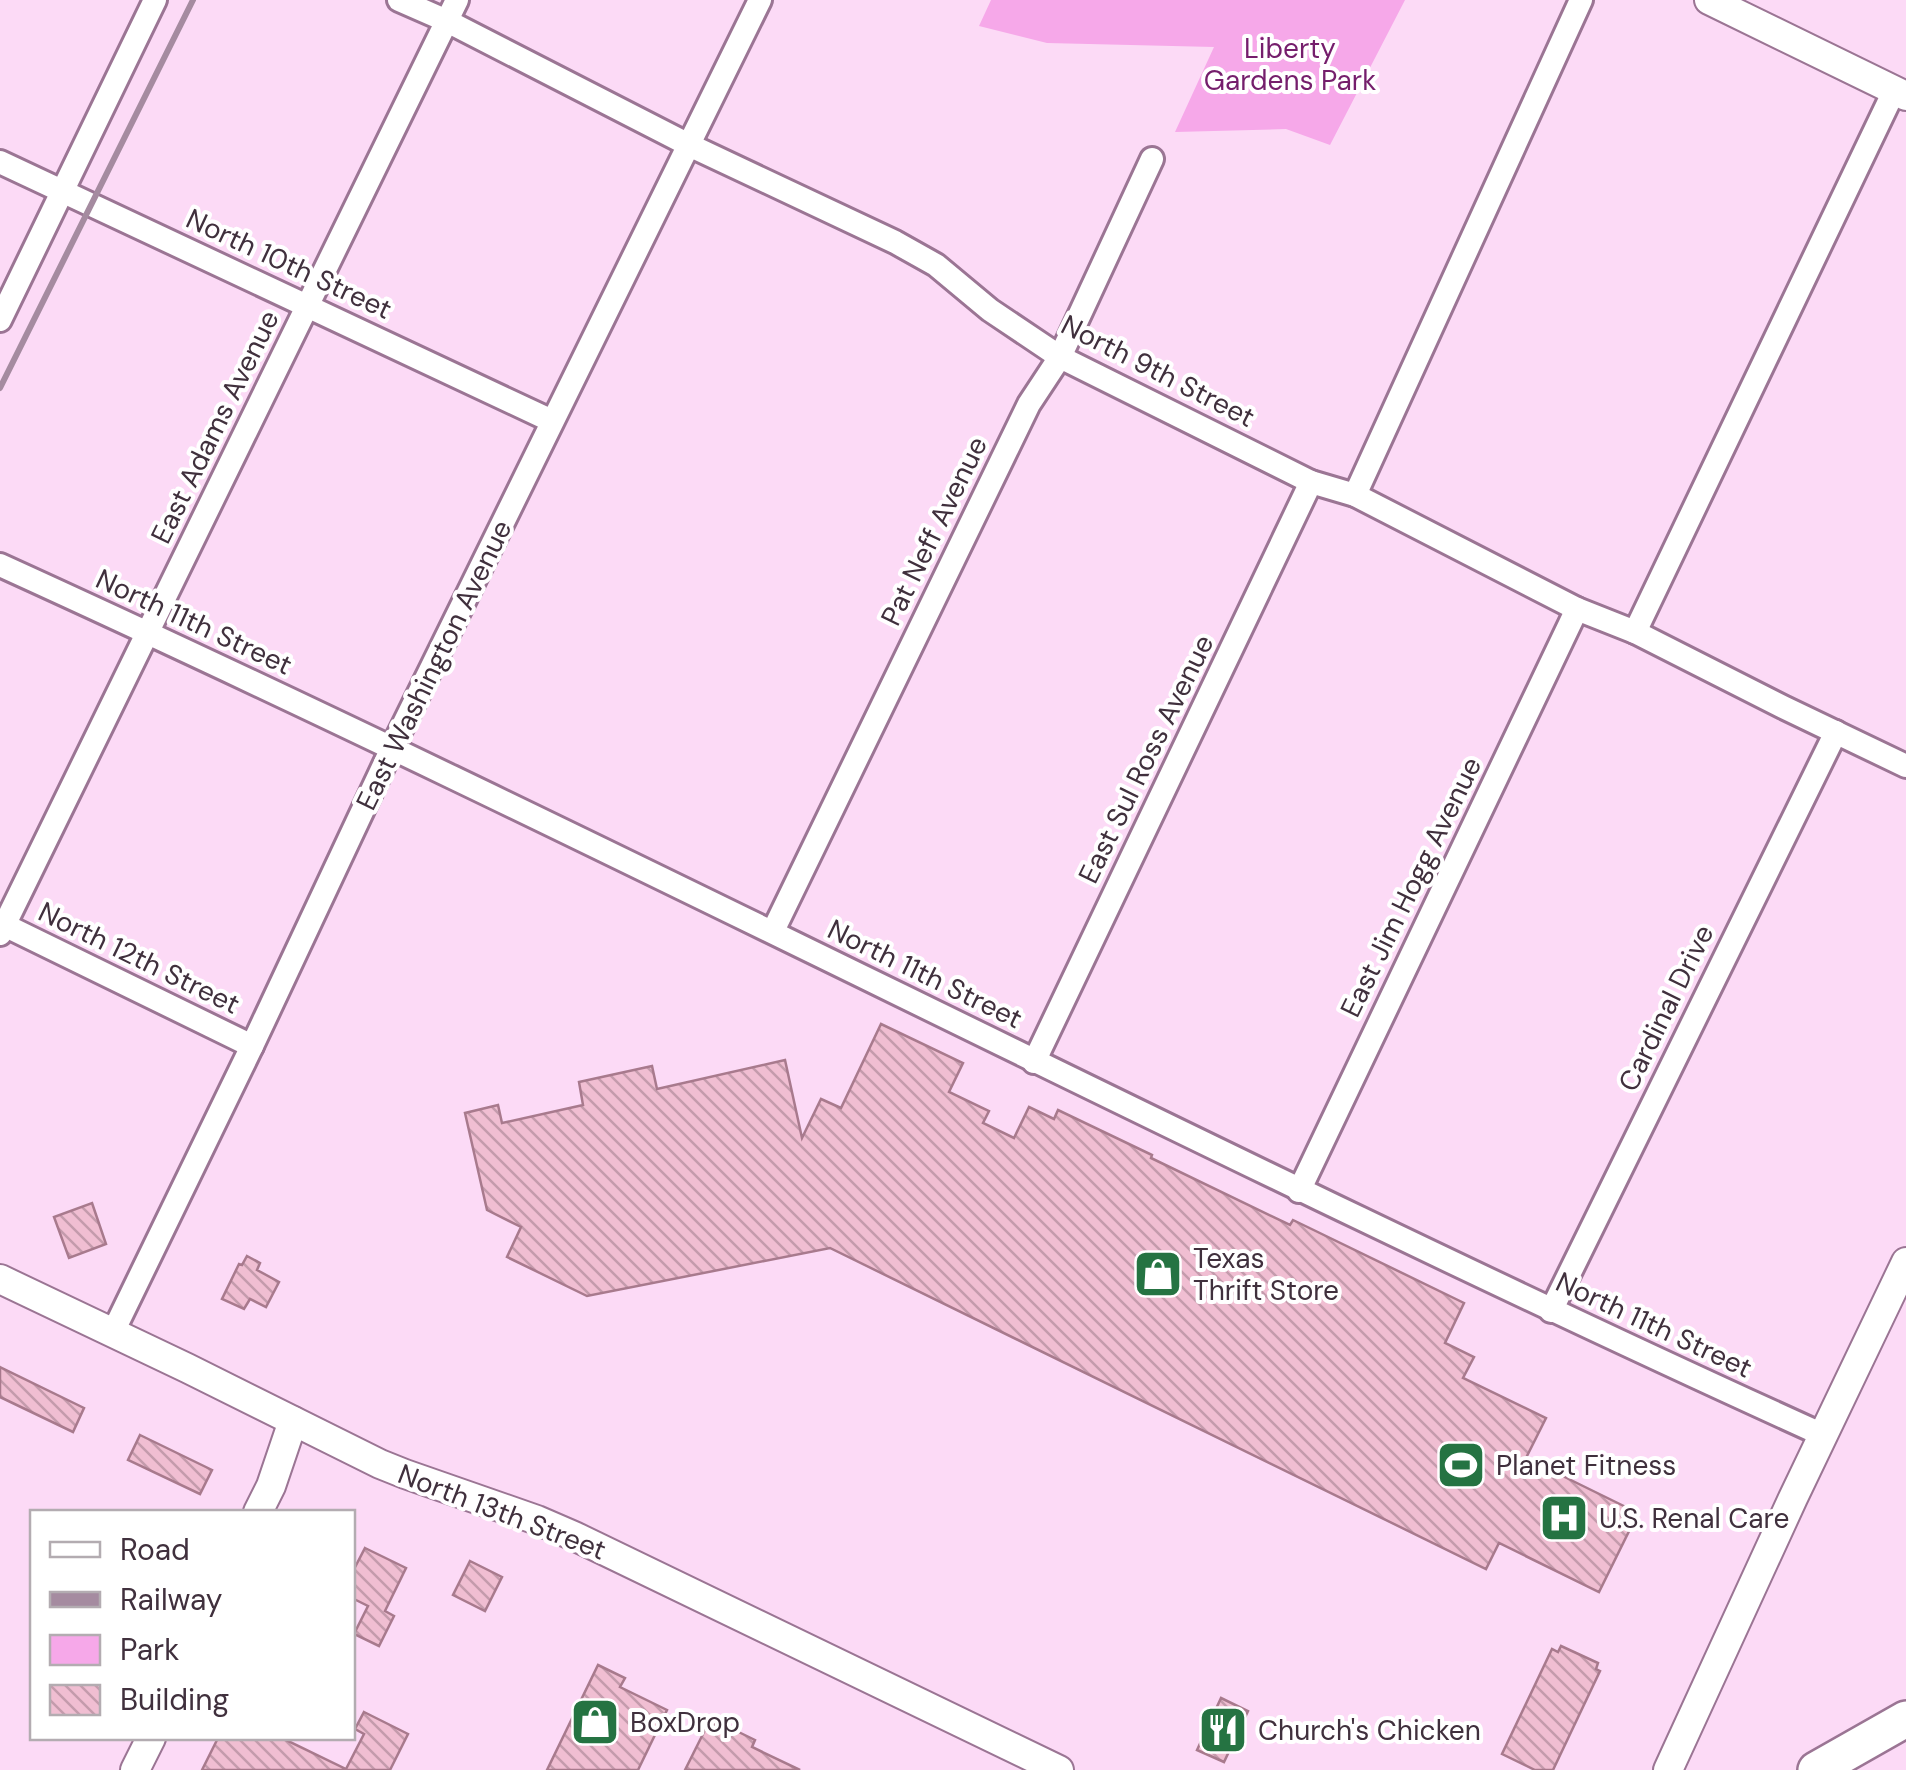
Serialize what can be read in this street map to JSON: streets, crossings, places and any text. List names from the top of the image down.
{
  "streets": {
    "street": [
      "North 10th Street",
      "North 9th Street",
      "East Adams Avenue",
      "Pat Neff Avenue",
      "North 11th Street",
      "East Washington Avenue",
      "East Sul Ross Avenue",
      "East Jim Hogg Avenue",
      "North 12th Street",
      "Cardinal Drive",
      "North 13th Street"
    ]
  },
  "crossings": [
    ["North 10th Street", "East Adams Avenue"],
    ["North 10th Street", "East Washington Avenue"],
    ["North 9th Street", "East Adams Avenue"],
    ["North 9th Street", "Pat Neff Avenue"],
    ["North 9th Street", "East Washington Avenue"],
    ["North 9th Street", "East Sul Ross Avenue"],
    ["North 9th Street", "East Jim Hogg Avenue"],
    ["North 9th Street", "Cardinal Drive"],
    ["East Adams Avenue", "North 11th Street"],
    ["East Adams Avenue", "North 12th Street"],
    ["Pat Neff Avenue", "North 11th Street"],
    ["North 11th Street", "East Washington Avenue"],
    ["North 11th Street", "East Sul Ross Avenue"],
    ["North 11th Street", "East Jim Hogg Avenue"],
    ["North 11th Street", "Cardinal Drive"],
    ["East Washington Avenue", "North 12th Street"],
    ["East Washington Avenue", "North 13th Street"]
  ],
  "parks": ["Liberty Gardens Park"],
  "places": {
    "shop": ["Texas Thrift Store", "BoxDrop"],
    "sports": ["Planet Fitness"],
    "hospital": ["U.S. Renal Care"],
    "restaurant": ["Church's Chicken"]
  },
  "legend": [
    "Road",
    "Railway",
    "Park",
    "Building"
  ]
}
